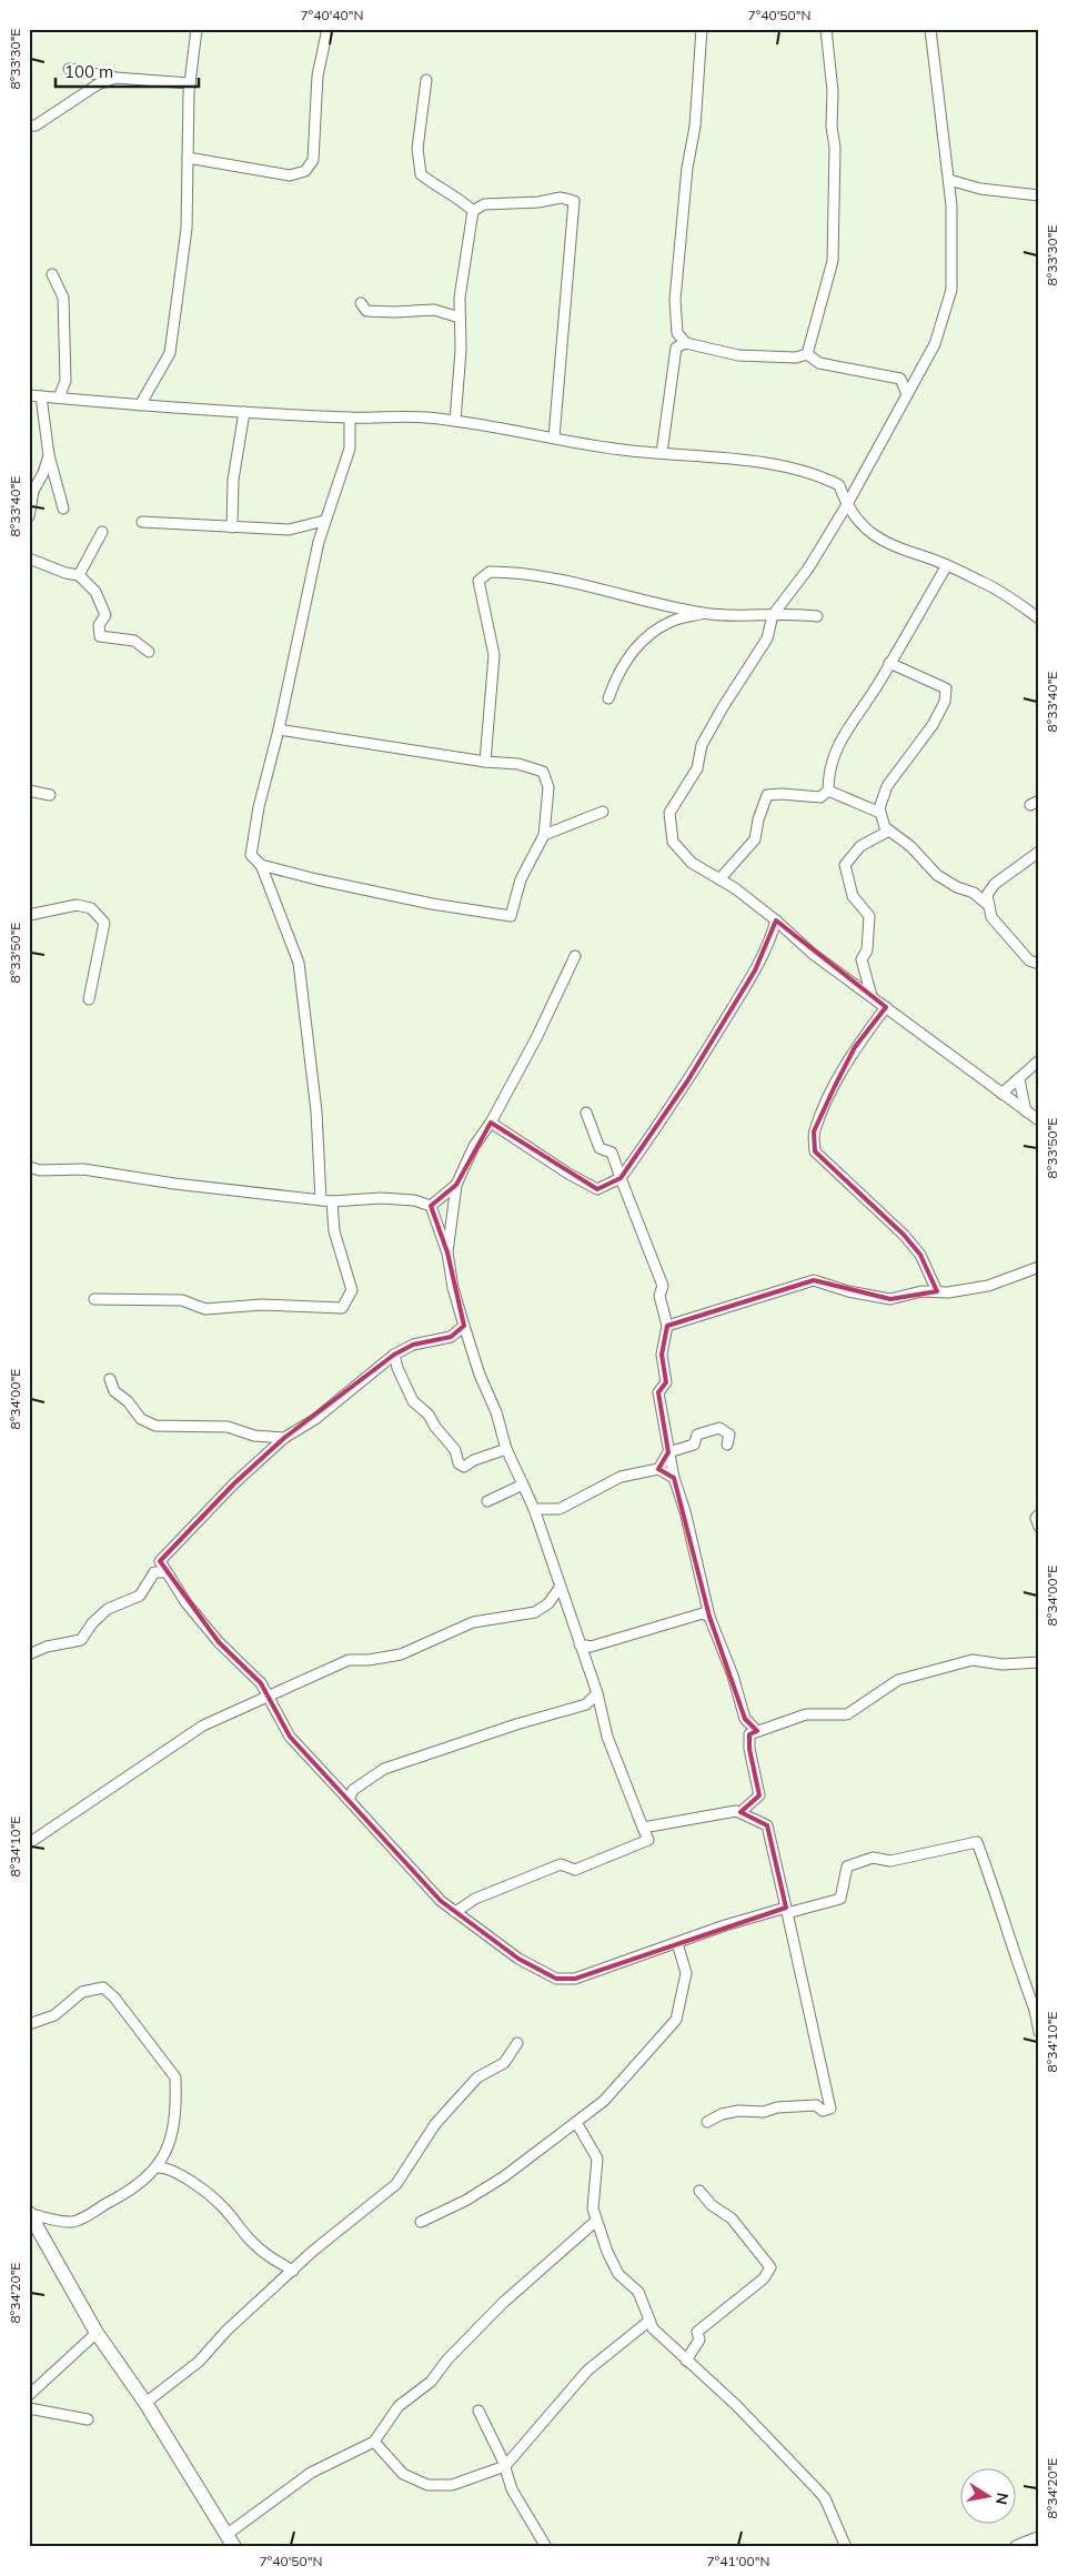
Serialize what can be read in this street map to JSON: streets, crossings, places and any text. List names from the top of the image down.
{
  "scale_bar": "100 m",
  "north": "right",
  "coordinates": [
    "7°40'40\"N",
    "7°40'50\"N",
    "8°33'30\"E",
    "8°33'40\"E",
    "8°33'50\"E",
    "8°34'00\"E",
    "8°34'10\"E",
    "8°34'20\"E",
    "7°41'00\"N"
  ]
}
